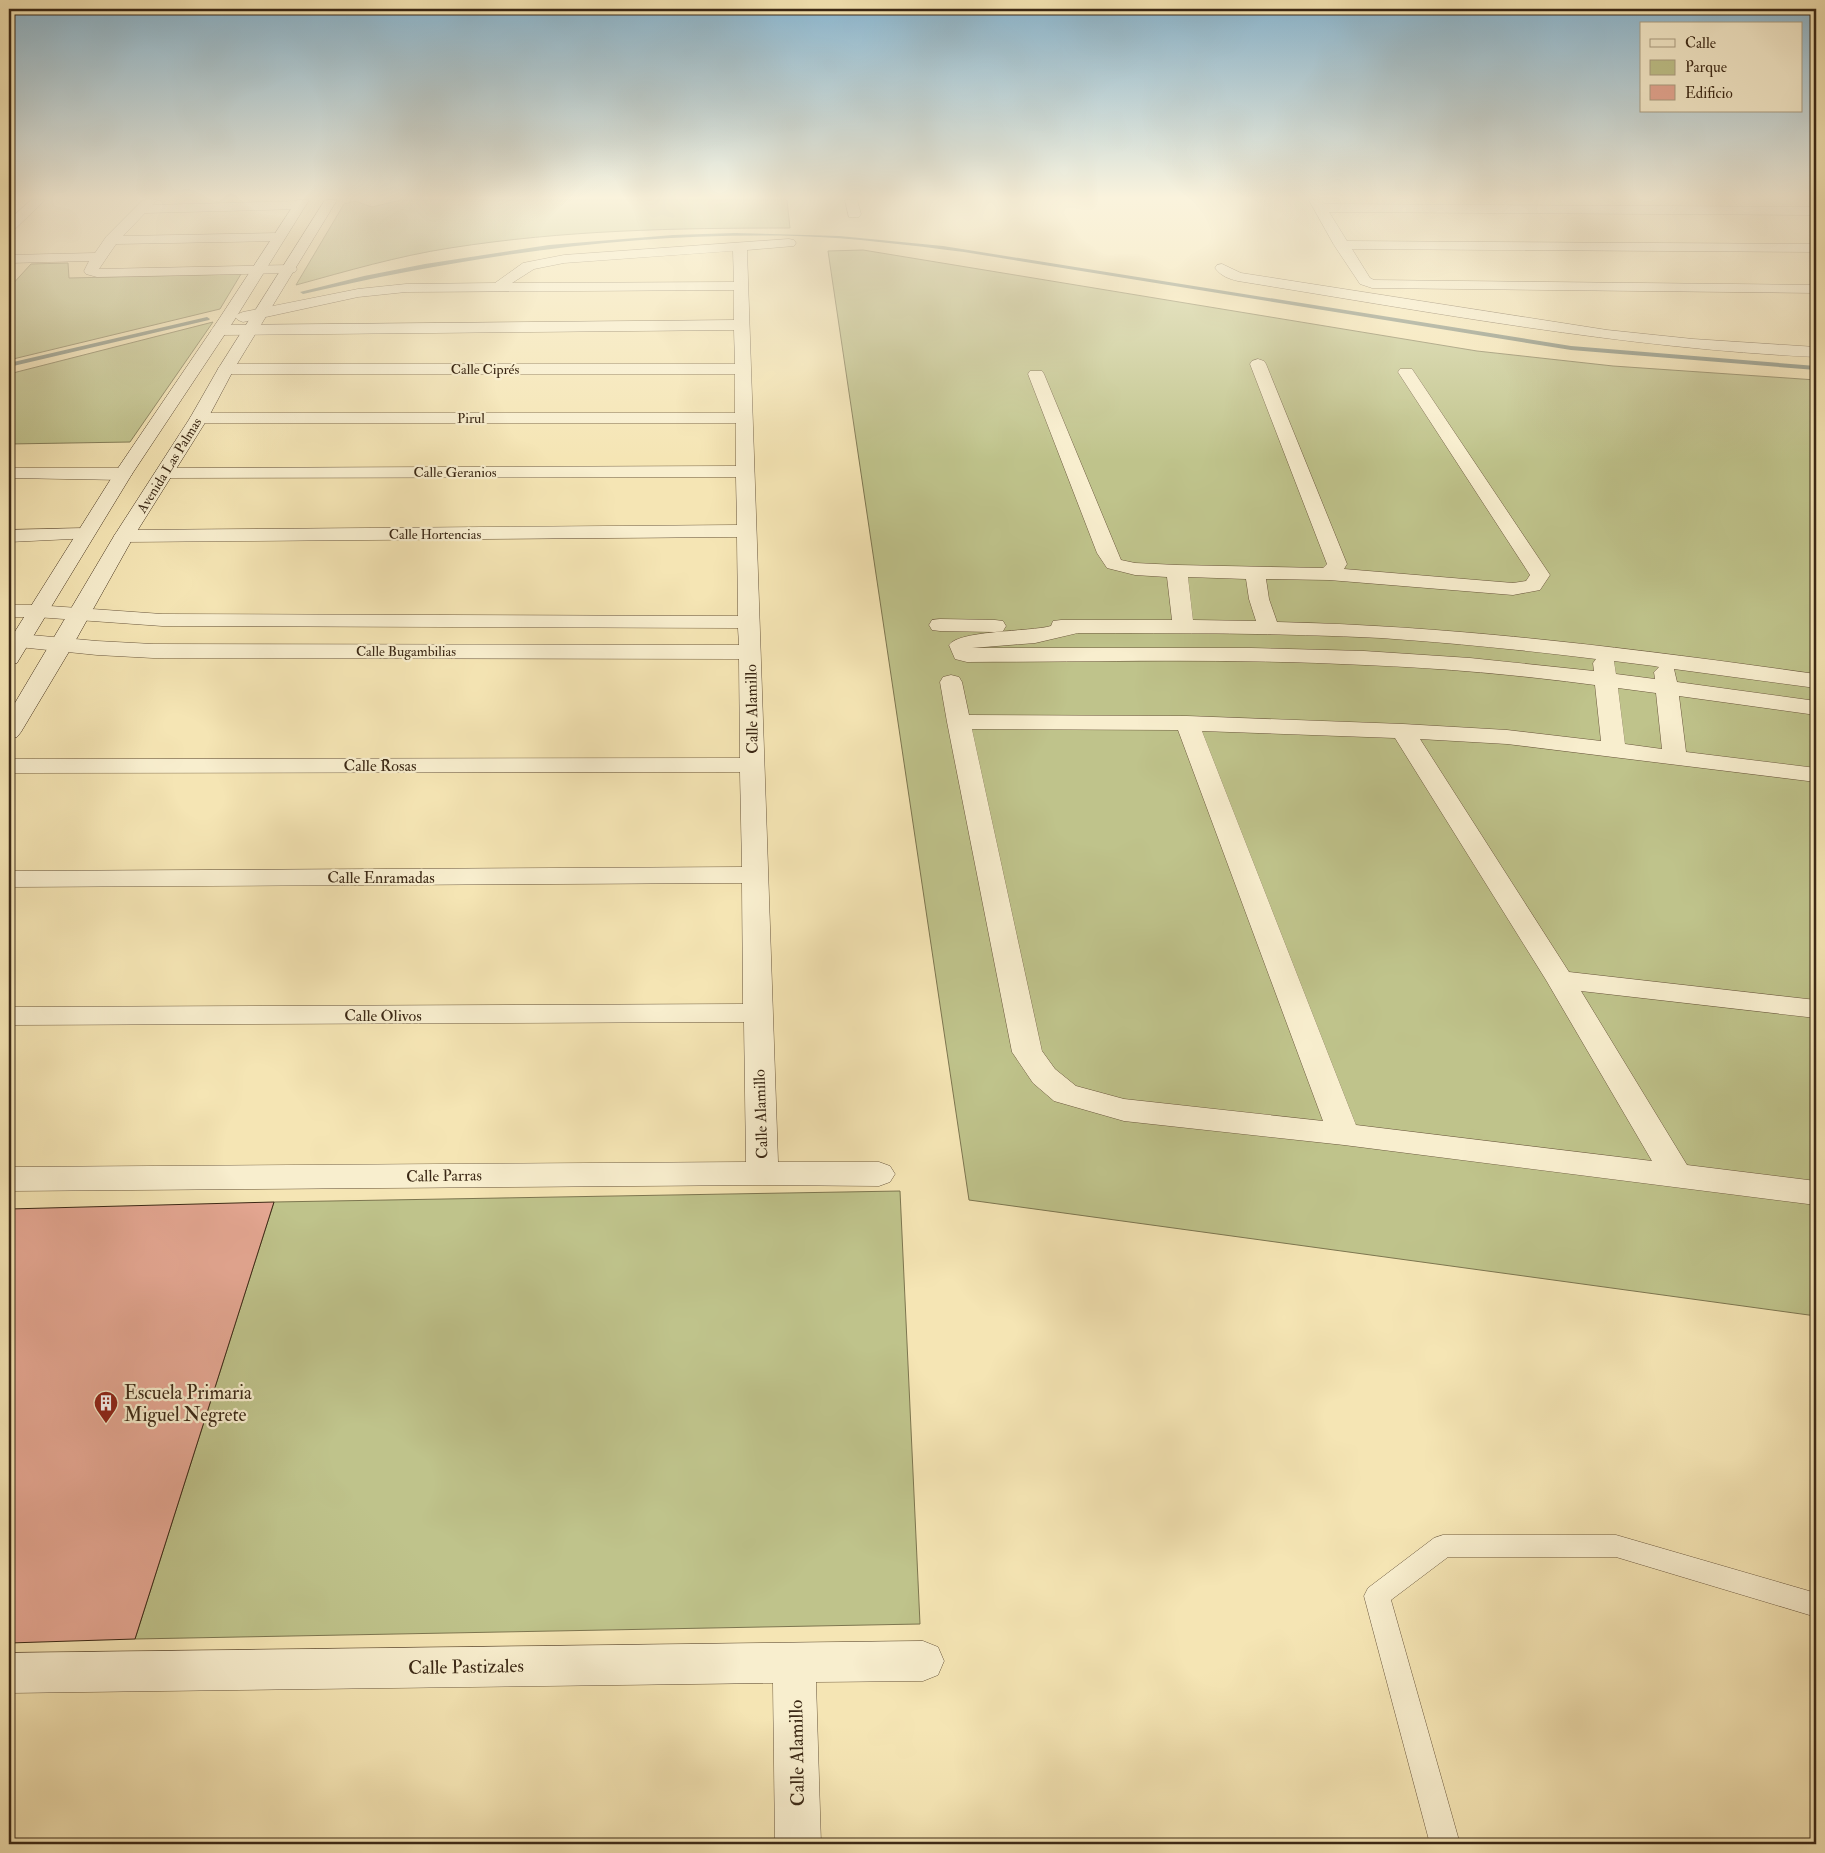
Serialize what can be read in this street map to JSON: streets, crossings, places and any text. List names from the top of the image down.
{
  "streets": {
    "street": [
      "Calle Ciprés",
      "Pirul",
      "Avenida Las Palmas",
      "Calle Geranios",
      "Calle Hortencias",
      "Calle Bugambilias",
      "Calle Alamillo",
      "Calle Rosas",
      "Calle Enramadas",
      "Calle Olivos",
      "Calle Parras",
      "Calle Pastizales"
    ]
  },
  "crossings": [
    ["Calle Ciprés", "Avenida Las Palmas"],
    ["Calle Ciprés", "Calle Alamillo"],
    ["Pirul", "Avenida Las Palmas"],
    ["Pirul", "Calle Alamillo"],
    ["Avenida Las Palmas", "Calle Geranios"],
    ["Avenida Las Palmas", "Calle Hortencias"],
    ["Avenida Las Palmas", "Calle Bugambilias"],
    ["Calle Geranios", "Calle Alamillo"],
    ["Calle Hortencias", "Calle Alamillo"],
    ["Calle Bugambilias", "Calle Alamillo"],
    ["Calle Alamillo", "Calle Rosas"],
    ["Calle Alamillo", "Calle Enramadas"],
    ["Calle Alamillo", "Calle Olivos"],
    ["Calle Alamillo", "Calle Parras"],
    ["Calle Alamillo", "Calle Pastizales"]
  ],
  "places": {
    "building": ["Escuela Primaria Miguel Negrete"]
  },
  "legend": ["Calle", "Parque", "Edificio"]
}
